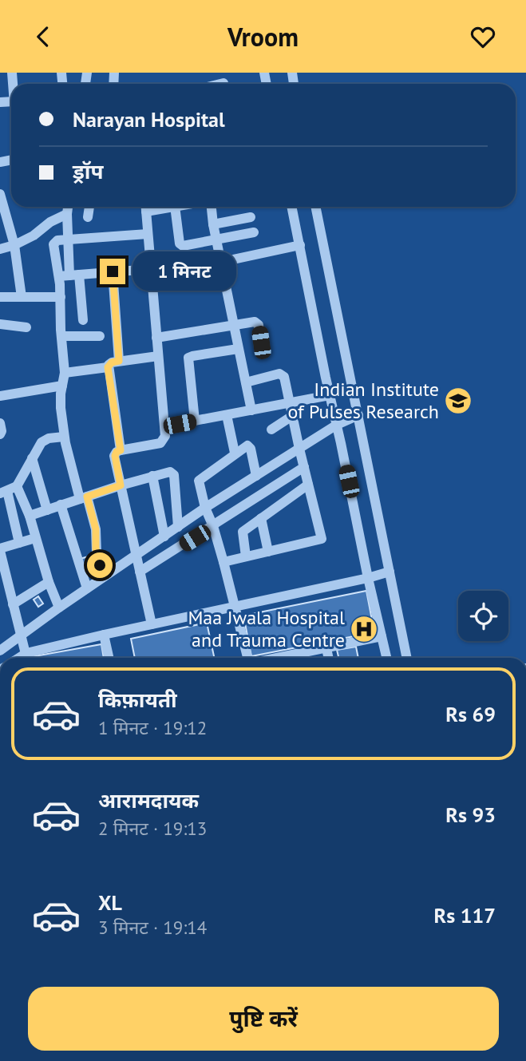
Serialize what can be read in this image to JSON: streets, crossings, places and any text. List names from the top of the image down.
{
  "places": {
    "school or university": ["Indian Institute of Pulses Research"],
    "hospital": ["Maa Jwala Hospital and Trauma Centre"]
  },
  "page": {
    "header": "Vroom",
    "banner": ["Narayan Hospital", "ड्रॉप"],
    "bubble": "1 मिनट",
    "list": [
      {
        "name": "किफ़ायती",
        "note": "1 मिनट · 19:12",
        "value": "Rs 69"
      },
      {
        "name": "आरामदायक",
        "note": "2 मिनट · 19:13",
        "value": "Rs 93"
      },
      {
        "name": "XL",
        "note": "3 मिनट · 19:14",
        "value": "Rs 117"
      }
    ],
    "buttons": "पुष्टि करें"
  }
}
